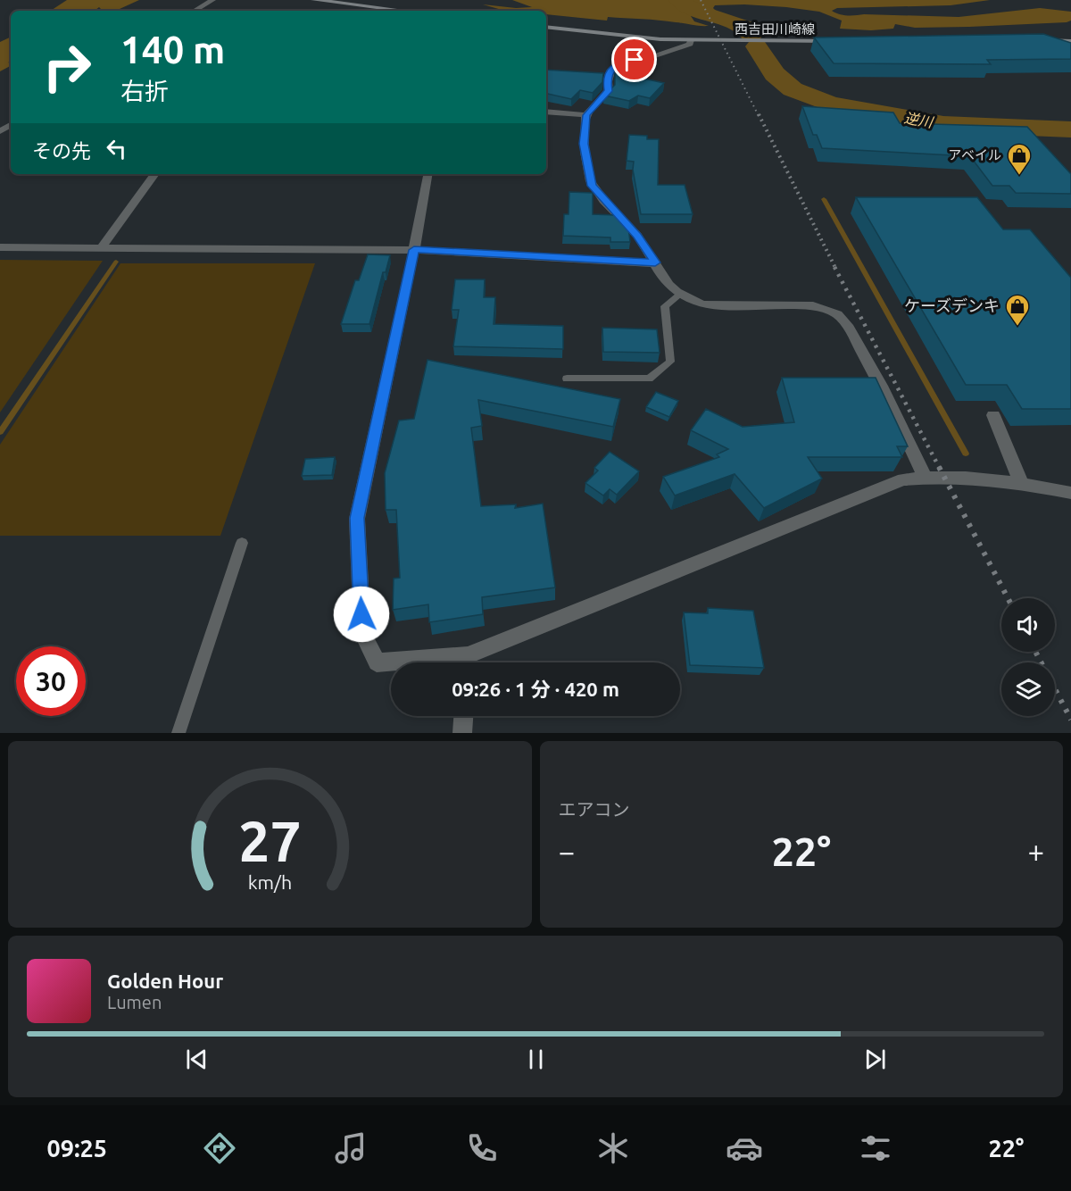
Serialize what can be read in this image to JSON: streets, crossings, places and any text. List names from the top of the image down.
{
  "streets": {
    "main road": ["西吉田川崎線"]
  },
  "water": ["逆川"],
  "places": {
    "shop": ["アベイル", "ケーズデンキ"]
  },
  "page": {
    "turn": ["140 m", "右折"],
    "then": "その先",
    "limit": "30",
    "trip": "09:26 · 1 分 · 420 m",
    "tile": "エアコン",
    "heat": ["−", "22°", "+"],
    "song": ["Golden Hour", "Lumen"],
    "tabs": ["09:25", "22°"],
    "gauge": ["27", "km/h"]
  }
}
